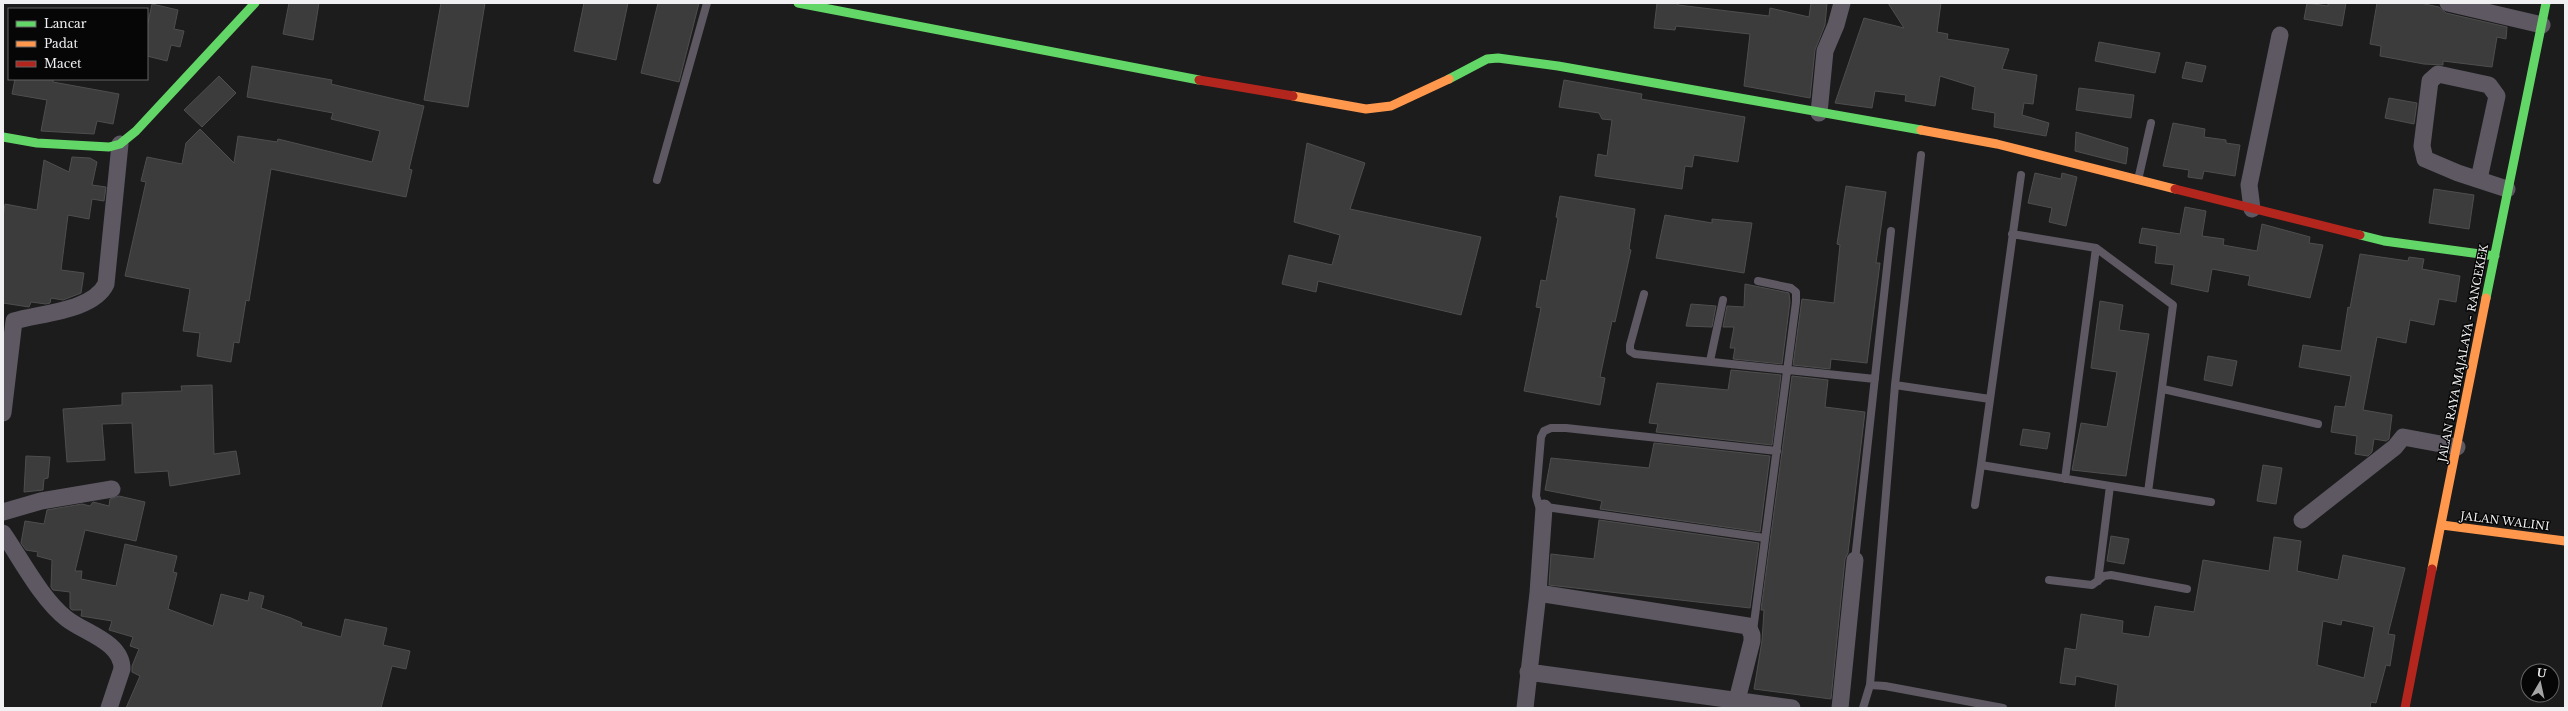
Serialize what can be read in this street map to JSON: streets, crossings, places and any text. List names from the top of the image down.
{
  "streets": {
    "street": ["JALAN RAYA MAJALAYA - RANCEKEK", "JALAN WALINI"]
  },
  "crossings": [
    ["JALAN RAYA MAJALAYA - RANCEKEK", "JALAN WALINI"]
  ],
  "legend": ["Lancar", "Padat", "Macet"],
  "north": "top"
}
